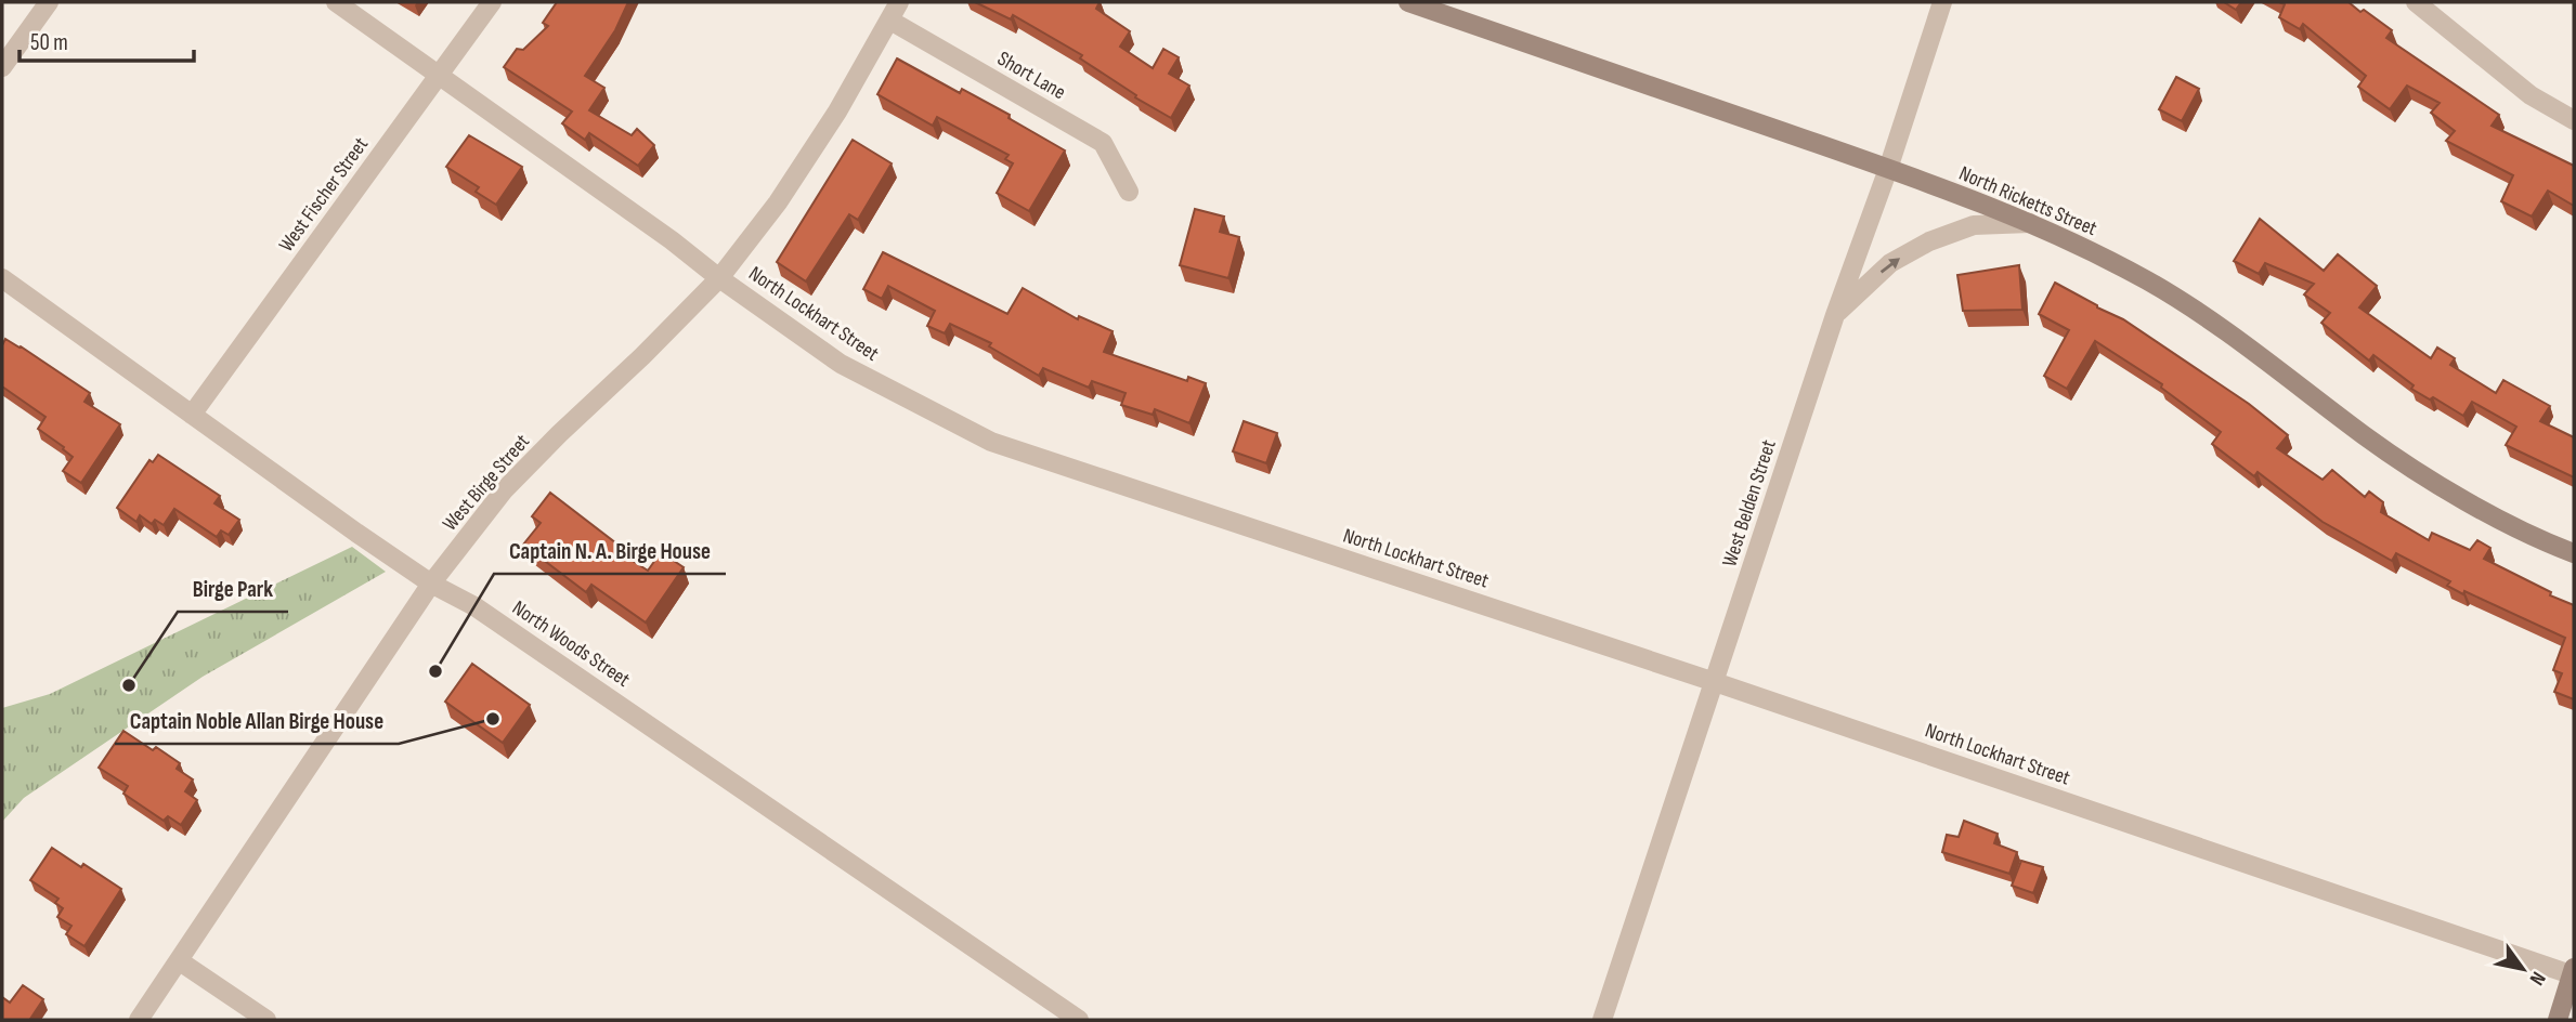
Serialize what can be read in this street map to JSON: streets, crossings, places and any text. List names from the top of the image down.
{
  "streets": {
    "street": [
      "Short Lane",
      "West Fischer Street",
      "North Ricketts Street",
      "North Lockhart Street",
      "West Birge Street",
      "West Belden Street",
      "North Woods Street"
    ]
  },
  "crossings": [
    ["Short Lane", "West Birge Street"],
    ["West Fischer Street", "North Lockhart Street"],
    ["West Fischer Street", "North Woods Street"],
    ["North Ricketts Street", "West Belden Street"],
    ["North Lockhart Street", "West Birge Street"],
    ["North Lockhart Street", "West Belden Street"],
    ["West Birge Street", "North Woods Street"]
  ],
  "places": ["Captain N. A. Birge House", "Birge Park", "Captain Noble Allan Birge House"],
  "scale_bar": "50 m",
  "north": "bottom right"
}
